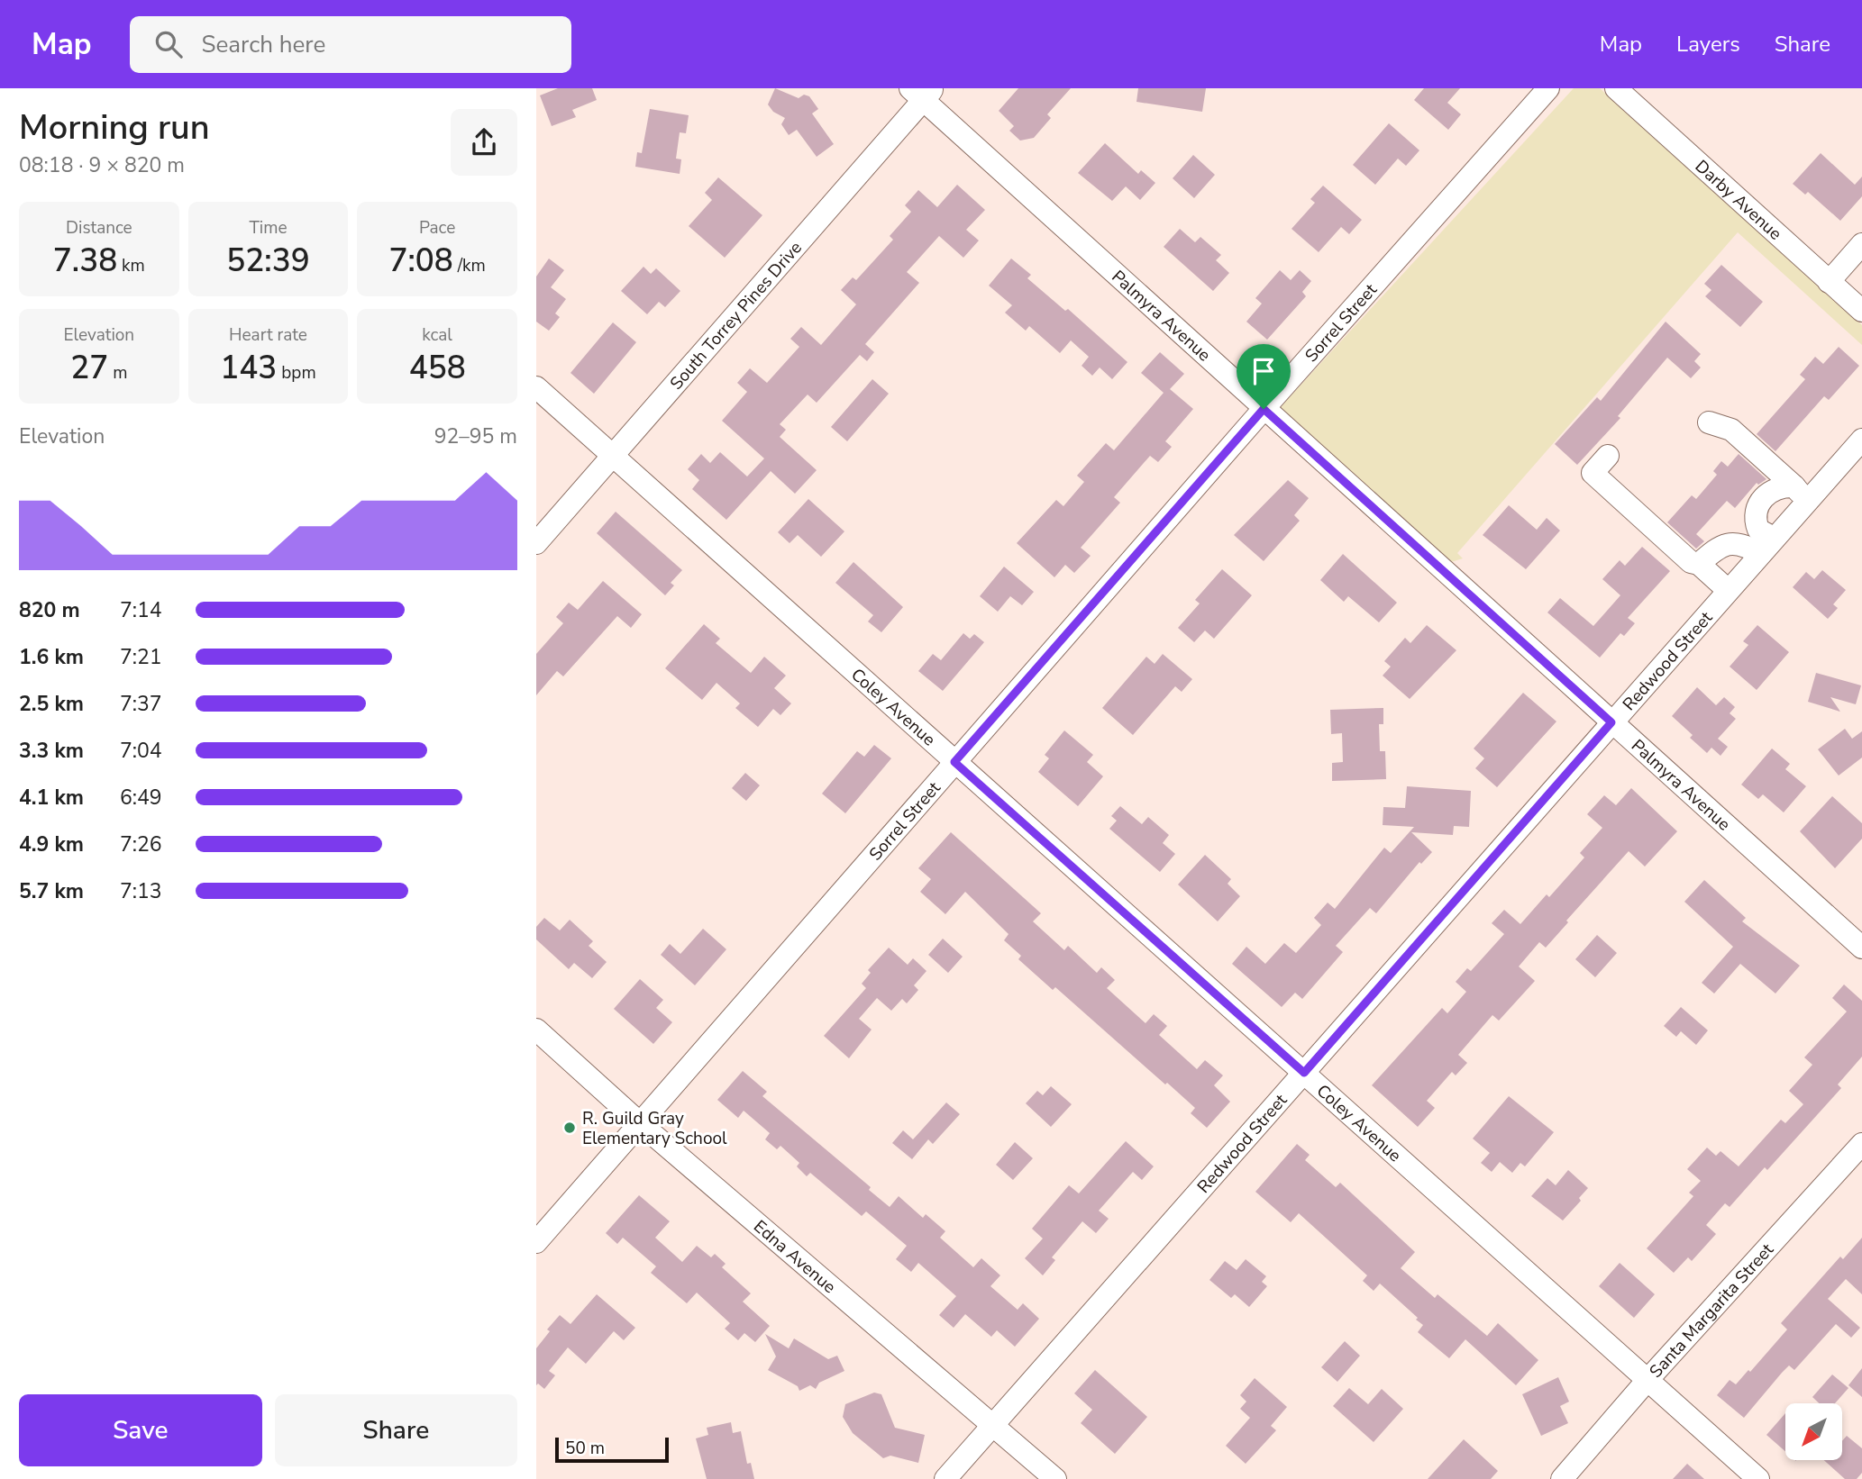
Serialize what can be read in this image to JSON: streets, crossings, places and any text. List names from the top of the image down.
{
  "streets": {
    "street": [
      "Darby Avenue",
      "South Torrey Pines Drive",
      "Palmyra Avenue",
      "Sorrel Street",
      "Redwood Street",
      "Coley Avenue",
      "Edna Avenue",
      "Santa Margarita Street"
    ]
  },
  "crossings": [
    ["South Torrey Pines Drive", "Palmyra Avenue"],
    ["South Torrey Pines Drive", "Coley Avenue"],
    ["Palmyra Avenue", "Sorrel Street"],
    ["Palmyra Avenue", "Redwood Street"],
    ["Sorrel Street", "Coley Avenue"],
    ["Sorrel Street", "Edna Avenue"],
    ["Redwood Street", "Coley Avenue"],
    ["Redwood Street", "Edna Avenue"],
    ["Coley Avenue", "Santa Margarita Street"]
  ],
  "places": ["R. Guild Gray Elementary School"],
  "scale_bar": "50 m",
  "north": "bottom left",
  "page": {
    "header": "Map",
    "search": "Search here",
    "nav": ["Map", "Layers", "Share"],
    "heading": ["Morning run", "08:18 · 9 × 820 m"],
    "stats": [
      ["Distance", "7.38 km"],
      ["Time", "52:39"],
      ["Pace", "7:08 /km"],
      ["Elevation", "27 m"],
      ["Heart rate", "143 bpm"],
      ["kcal", "458"]
    ],
    "chart": ["Elevation", "92–95 m"],
    "list": [
      {
        "name": "820 m",
        "note": "7:14"
      },
      {
        "name": "1.6 km",
        "note": "7:21"
      },
      {
        "name": "2.5 km",
        "note": "7:37"
      },
      {
        "name": "3.3 km",
        "note": "7:04"
      },
      {
        "name": "4.1 km",
        "note": "6:49"
      },
      {
        "name": "4.9 km",
        "note": "7:26"
      },
      {
        "name": "5.7 km",
        "note": "7:13"
      }
    ],
    "buttons": ["Save", "Share"],
    "scale": "50 m"
  }
}
